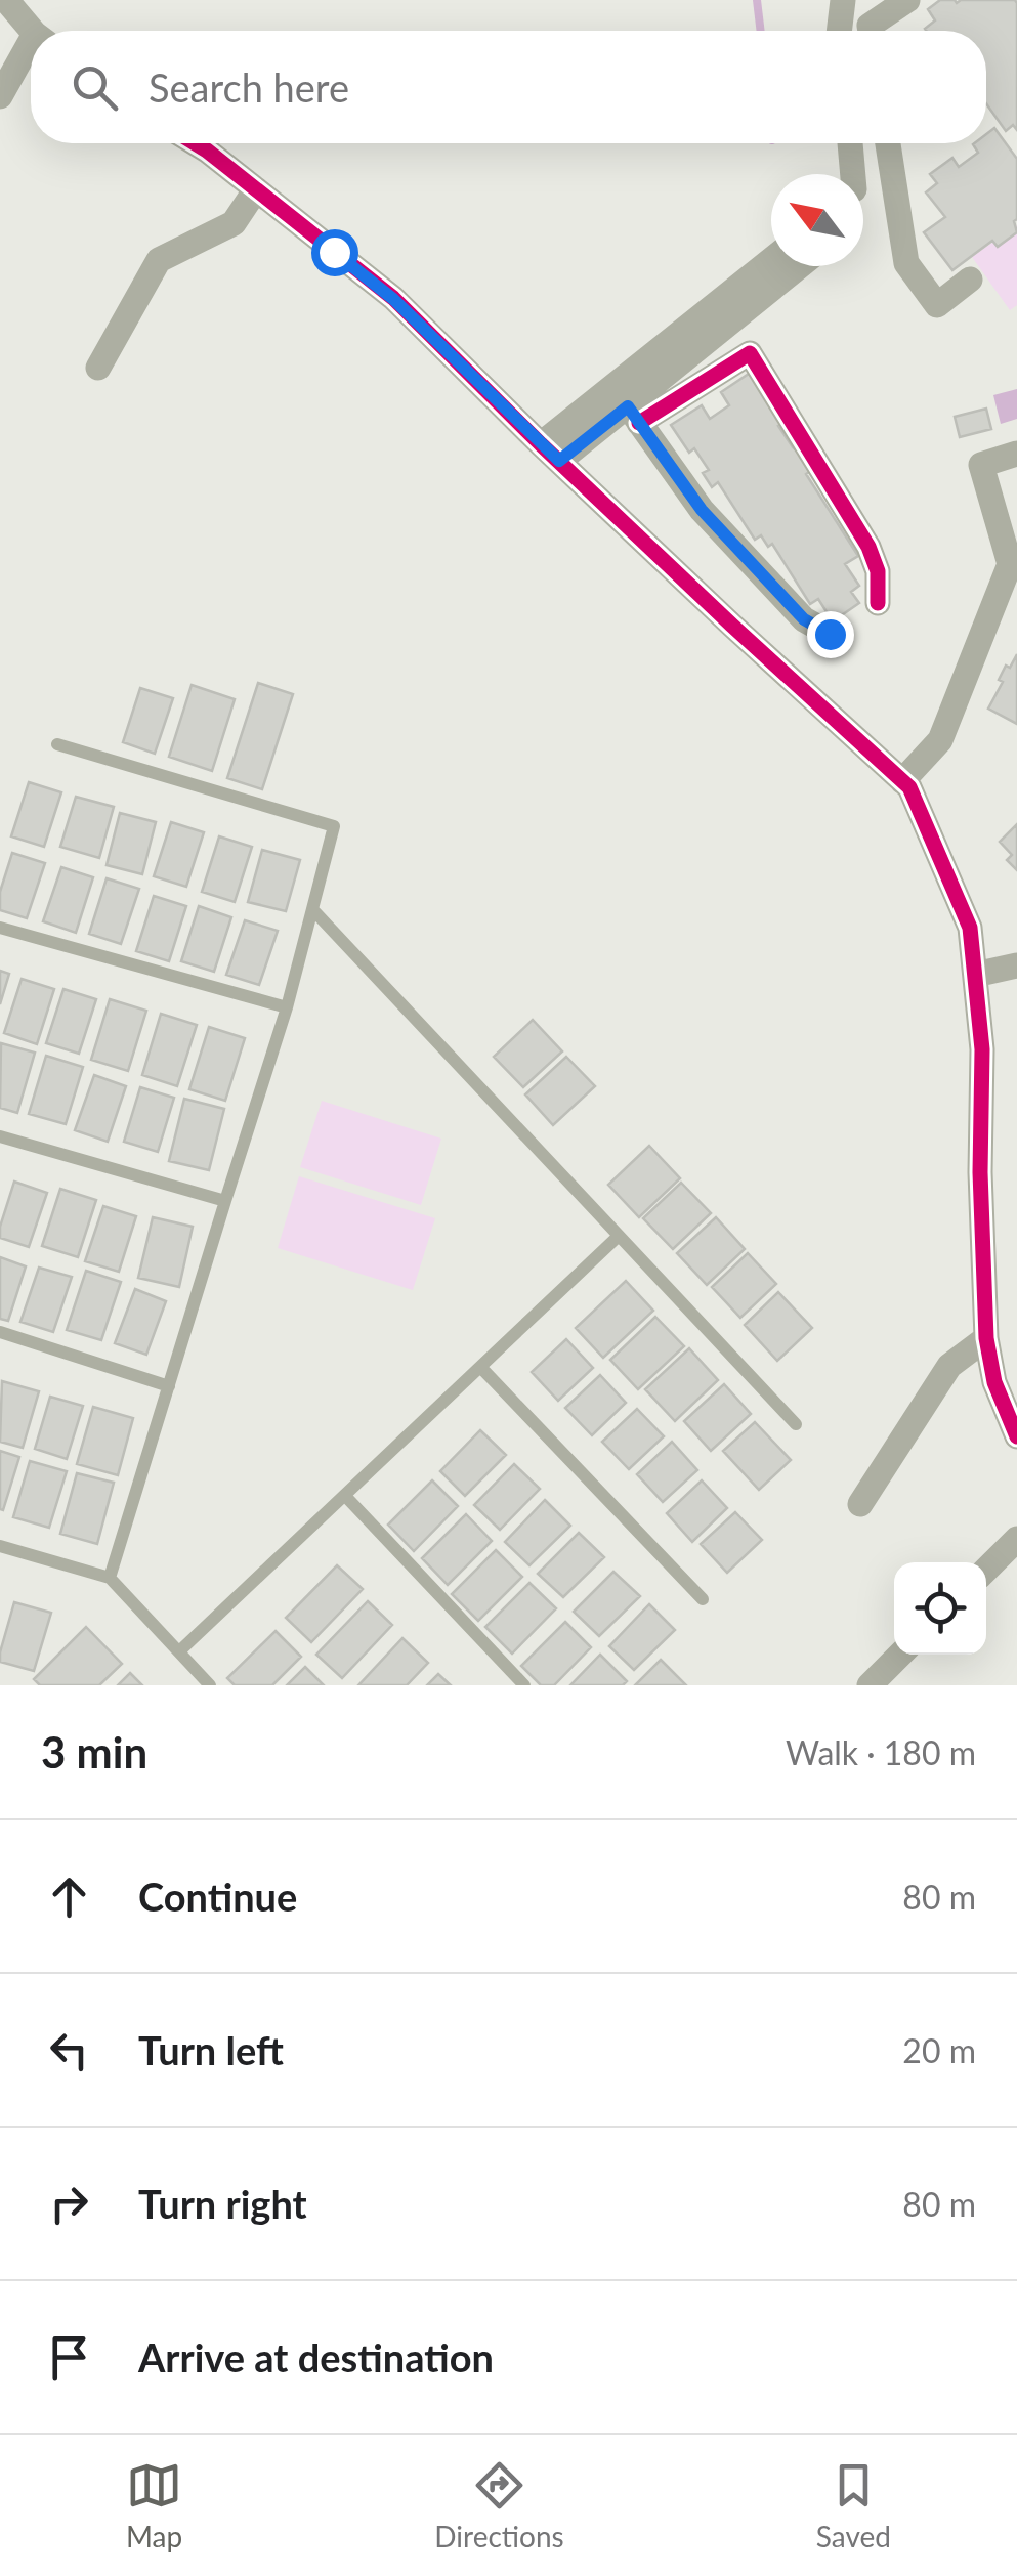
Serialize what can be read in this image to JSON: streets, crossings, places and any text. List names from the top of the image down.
{
  "north": "top left",
  "page": {
    "search": "Search here",
    "heading": ["3 min", "Walk · 180 m"],
    "list": [
      ["Continue", "80 m"],
      ["Turn left", "20 m"],
      ["Turn right", "80 m"],
      "Arrive at destination"
    ],
    "nav": ["Map", "Directions", "Saved"]
  }
}
